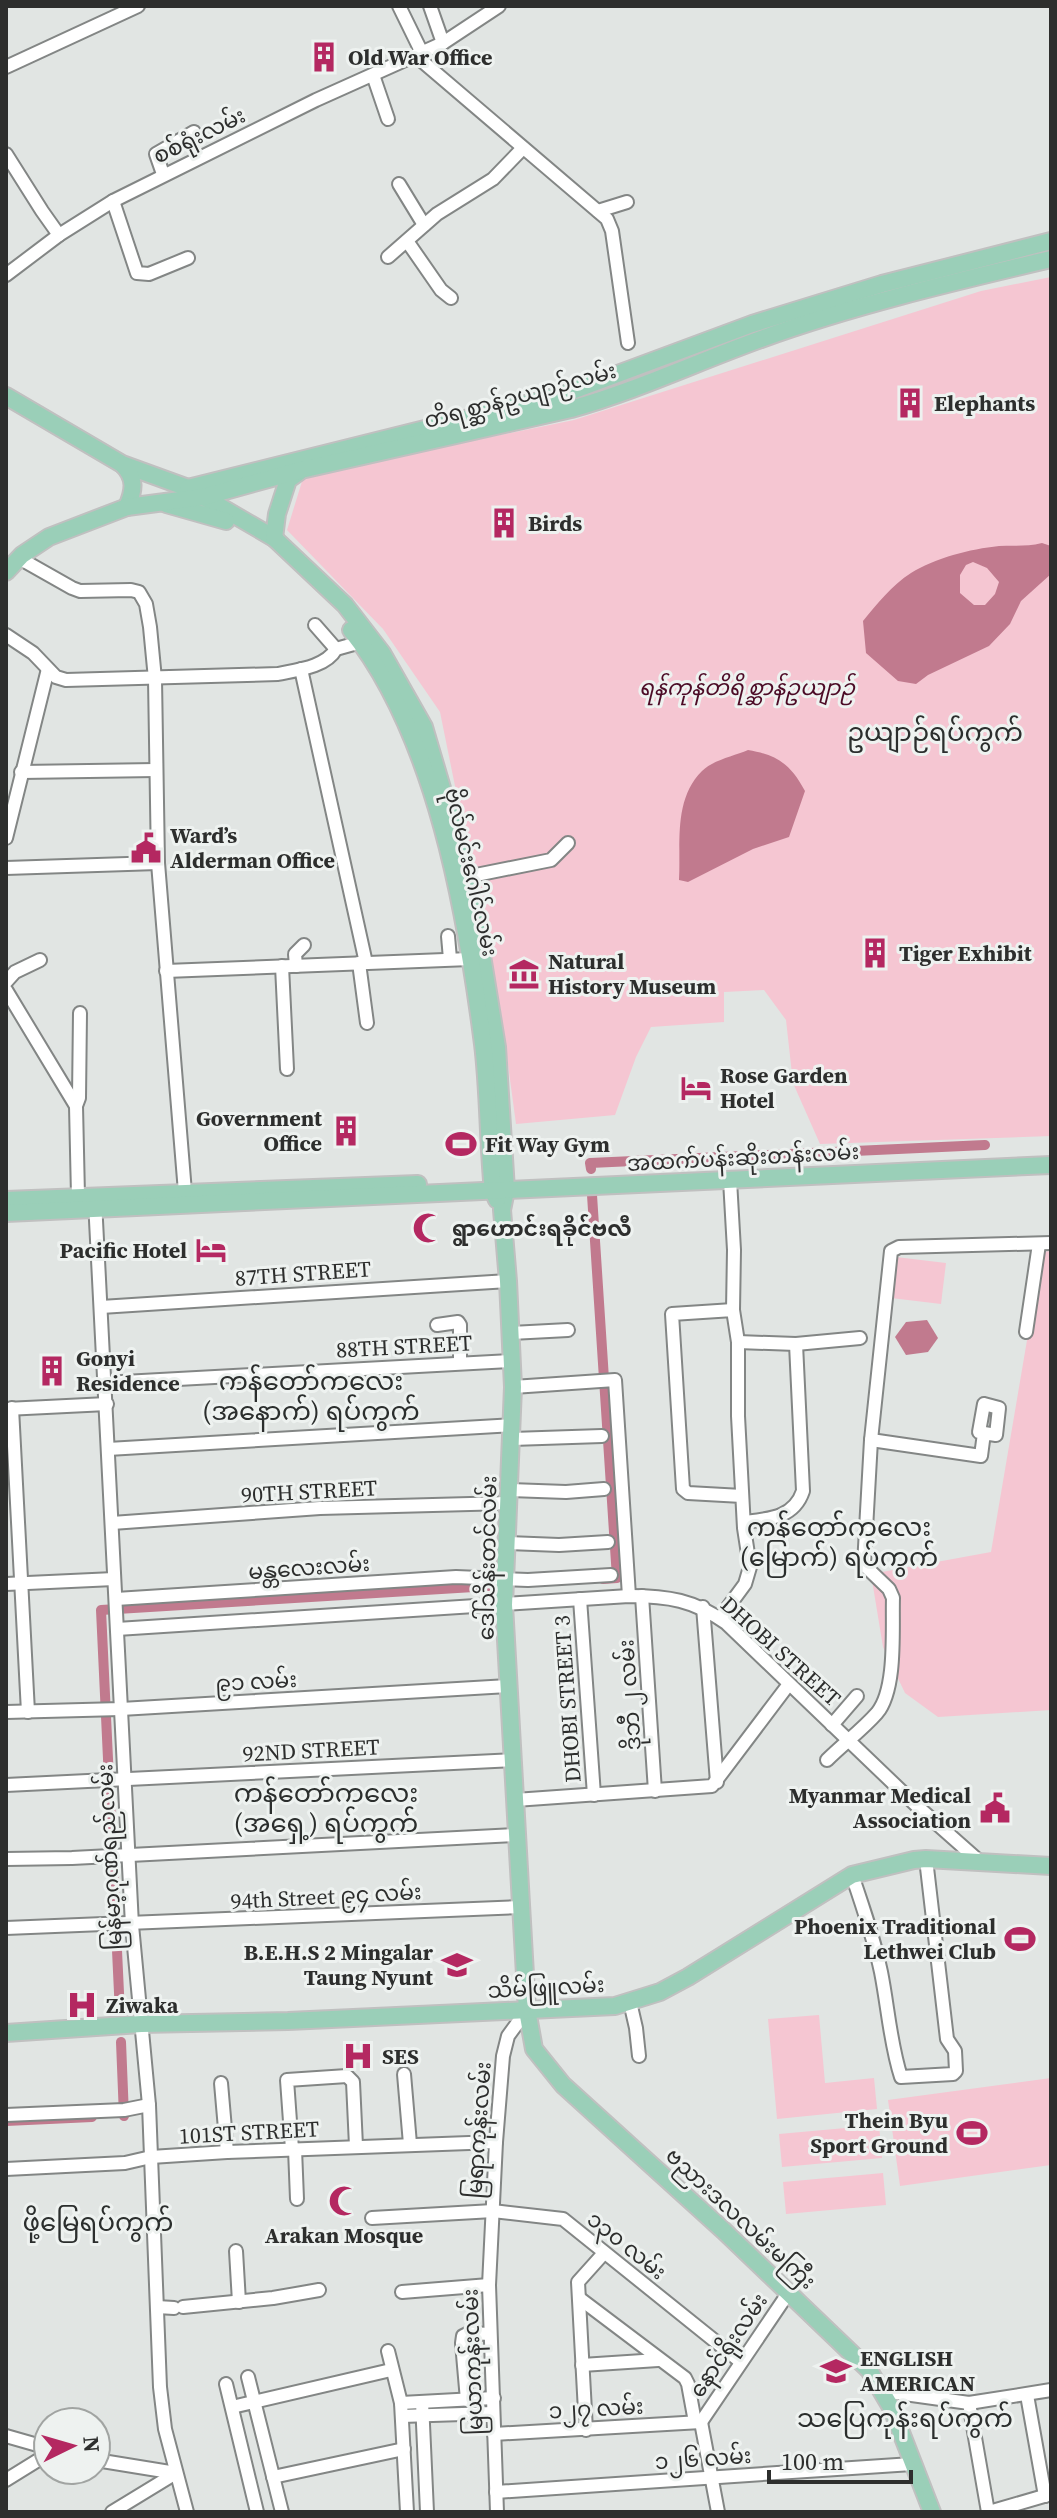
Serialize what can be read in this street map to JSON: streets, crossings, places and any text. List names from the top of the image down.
{
  "streets": {
    "main road": [
      "တိရစ္ဆာန်ဥယျာဉ်လမ်း",
      "ဗိုလ်မင်းဂေါင်လမ်း",
      "အထက်ပန်းဆိုးတန်းလမ်း",
      "ဒေါ်သိန်းတင်လမ်း",
      "သိမ်ဖြူလမ်း",
      "ဗညားဒလလမ်းမကြီး"
    ],
    "street": [
      "စစ်ရုံးလမ်း",
      "87TH STREET",
      "88TH STREET",
      "90TH STREET",
      "မန္တလေးလမ်း",
      "DHOBI STREET",
      "၉၁ လမ်း",
      "ဒိုဘီ ၂ လမ်း",
      "DHOBI STREET 3",
      "92ND STREET",
      "မြန်မာ့ဂုဏ်ရည်လမ်း",
      "94th Street ၉၄ လမ်း",
      "မြရာကုန်းလမ်း",
      "101ST STREET",
      "၁၃၀ လမ်း",
      "နောင်ရိုးလမ်း",
      "မြယာကုန်းလမ်း",
      "၁၂၇ လမ်း",
      "၁၂၆ လမ်း"
    ]
  },
  "crossings": [
    ["တိရစ္ဆာန်ဥယျာဉ်လမ်း", "ဗိုလ်မင်းဂေါင်လမ်း"],
    ["ဗိုလ်မင်းဂေါင်လမ်း", "အထက်ပန်းဆိုးတန်းလမ်း"],
    ["ဗိုလ်မင်းဂေါင်လမ်း", "ဒေါ်သိန်းတင်လမ်း"],
    ["အထက်ပန်းဆိုးတန်းလမ်း", "ဒေါ်သိန်းတင်လမ်း"],
    ["အထက်ပန်းဆိုးတန်းလမ်း", "မြန်မာ့ဂုဏ်ရည်လမ်း"],
    ["87TH STREET", "ဒေါ်သိန်းတင်လမ်း"],
    ["87TH STREET", "မြန်မာ့ဂုဏ်ရည်လမ်း"],
    ["88TH STREET", "ဒေါ်သိန်းတင်လမ်း"],
    ["88TH STREET", "မြန်မာ့ဂုဏ်ရည်လမ်း"],
    ["90TH STREET", "ဒေါ်သိန်းတင်လမ်း"],
    ["90TH STREET", "မြန်မာ့ဂုဏ်ရည်လမ်း"],
    ["ဒေါ်သိန်းတင်လမ်း", "မန္တလေးလမ်း"],
    ["ဒေါ်သိန်းတင်လမ်း", "DHOBI STREET"],
    ["ဒေါ်သိန်းတင်လမ်း", "၉၁ လမ်း"],
    ["ဒေါ်သိန်းတင်လမ်း", "ဒိုဘီ ၂ လမ်း"],
    ["ဒေါ်သိန်းတင်လမ်း", "92ND STREET"],
    ["ဒေါ်သိန်းတင်လမ်း", "94th Street ၉၄ လမ်း"],
    ["ဒေါ်သိန်းတင်လမ်း", "သိမ်ဖြူလမ်း"],
    ["ဒေါ်သိန်းတင်လမ်း", "မြရာကုန်းလမ်း"],
    ["ဒေါ်သိန်းတင်လမ်း", "ဗညားဒလလမ်းမကြီး"],
    ["မန္တလေးလမ်း", "မြန်မာ့ဂုဏ်ရည်လမ်း"],
    ["DHOBI STREET", "ဒိုဘီ ၂ လမ်း"],
    ["DHOBI STREET", "DHOBI STREET 3"],
    ["DHOBI STREET", "သိမ်ဖြူလမ်း"],
    ["၉၁ လမ်း", "မြန်မာ့ဂုဏ်ရည်လမ်း"],
    ["92ND STREET", "မြန်မာ့ဂုဏ်ရည်လမ်း"],
    ["မြန်မာ့ဂုဏ်ရည်လမ်း", "94th Street ၉၄ လမ်း"],
    ["မြန်မာ့ဂုဏ်ရည်လမ်း", "သိမ်ဖြူလမ်း"],
    ["မြန်မာ့ဂုဏ်ရည်လမ်း", "101ST STREET"],
    ["သိမ်ဖြူလမ်း", "မြရာကုန်းလမ်း"],
    ["သိမ်ဖြူလမ်း", "ဗညားဒလလမ်းမကြီး"],
    ["မြရာကုန်းလမ်း", "101ST STREET"],
    ["မြရာကုန်းလမ်း", "ဗညားဒလလမ်းမကြီး"],
    ["မြရာကုန်းလမ်း", "၁၃၀ လမ်း"],
    ["မြရာကုန်းလမ်း", "မြယာကုန်းလမ်း"],
    ["ဗညားဒလလမ်းမကြီး", "နောင်ရိုးလမ်း"],
    ["ဗညားဒလလမ်းမကြီး", "၁၂၆ လမ်း"],
    ["၁၃၀ လမ်း", "နောင်ရိုးလမ်း"],
    ["၁၃၀ လမ်း", "မြယာကုန်းလမ်း"],
    ["နောင်ရိုးလမ်း", "၁၂၇ လမ်း"],
    ["မြယာကုန်းလမ်း", "၁၂၇ လမ်း"],
    ["မြယာကုန်းလမ်း", "၁၂၆ လမ်း"]
  ],
  "districts": [
    "ဥယျာဉ်ရပ်ကွက်",
    "ကန်တော်ကလေး (အနောက်) ရပ်ကွက်",
    "ကန်တော်ကလေး (မြောက်) ရပ်ကွက်",
    "ကန်တော်ကလေး (အရှေ့) ရပ်ကွက်",
    "ဖို့မြေရပ်ကွက်",
    "သပြေကုန်းရပ်ကွက်"
  ],
  "parks": ["ရန်ကုန်တိရိစ္ဆာန်ဥယျာဉ်"],
  "places": {
    "building": [
      "Old War Office",
      "Elephants",
      "Birds",
      "Tiger Exhibit",
      "Government Office",
      "Gonyi Residence"
    ],
    "public building": ["Ward’s Alderman Office", "Myanmar Medical Association"],
    "museum": ["Natural History Museum"],
    "hotel": ["Rose Garden Hotel", "Pacific Hotel"],
    "sports": ["Fit Way Gym", "Phoenix Traditional Lethwei Club", "Thein Byu Sport Ground"],
    "mosque": ["ရွာဟောင်းရခိုင်ဗလီ", "Arakan Mosque"],
    "school or university": ["B.E.H.S 2 Mingalar Taung Nyunt", "ENGLISH AMERICAN"],
    "hospital": ["Ziwaka", "SES"]
  },
  "scale_bar": "100 m",
  "north": "right"
}
